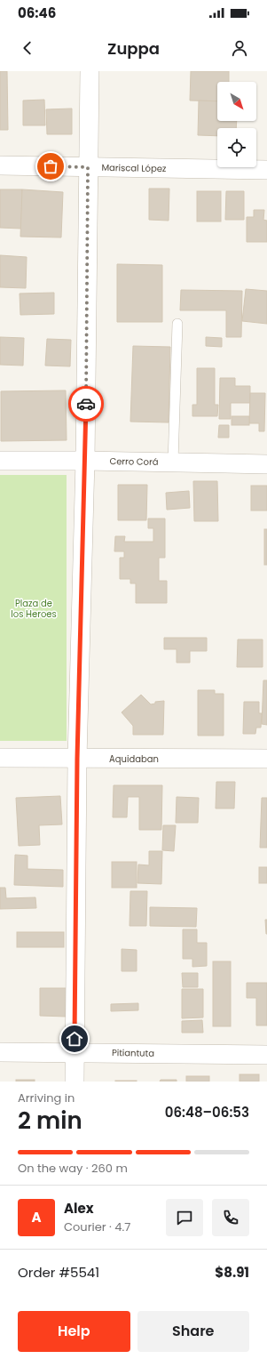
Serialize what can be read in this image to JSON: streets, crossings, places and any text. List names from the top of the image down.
{
  "streets": {
    "street": [
      "Mariscal López",
      "Cerro Corá",
      "Aquidaban",
      "Pitiantuta"
    ]
  },
  "parks": ["Plaza de los Heroes"],
  "north": "bottom right",
  "page": {
    "status": "06:46",
    "header": "Zuppa",
    "heading": ["2 min", "Arriving in", "06:48–06:53"],
    "panel": [
      "Alex",
      "Courier · 4.7",
      "Order #5541",
      "$8.91"
    ],
    "bar": "On the way · 260 m",
    "round": "A",
    "buttons": ["Help", "Share"]
  }
}
